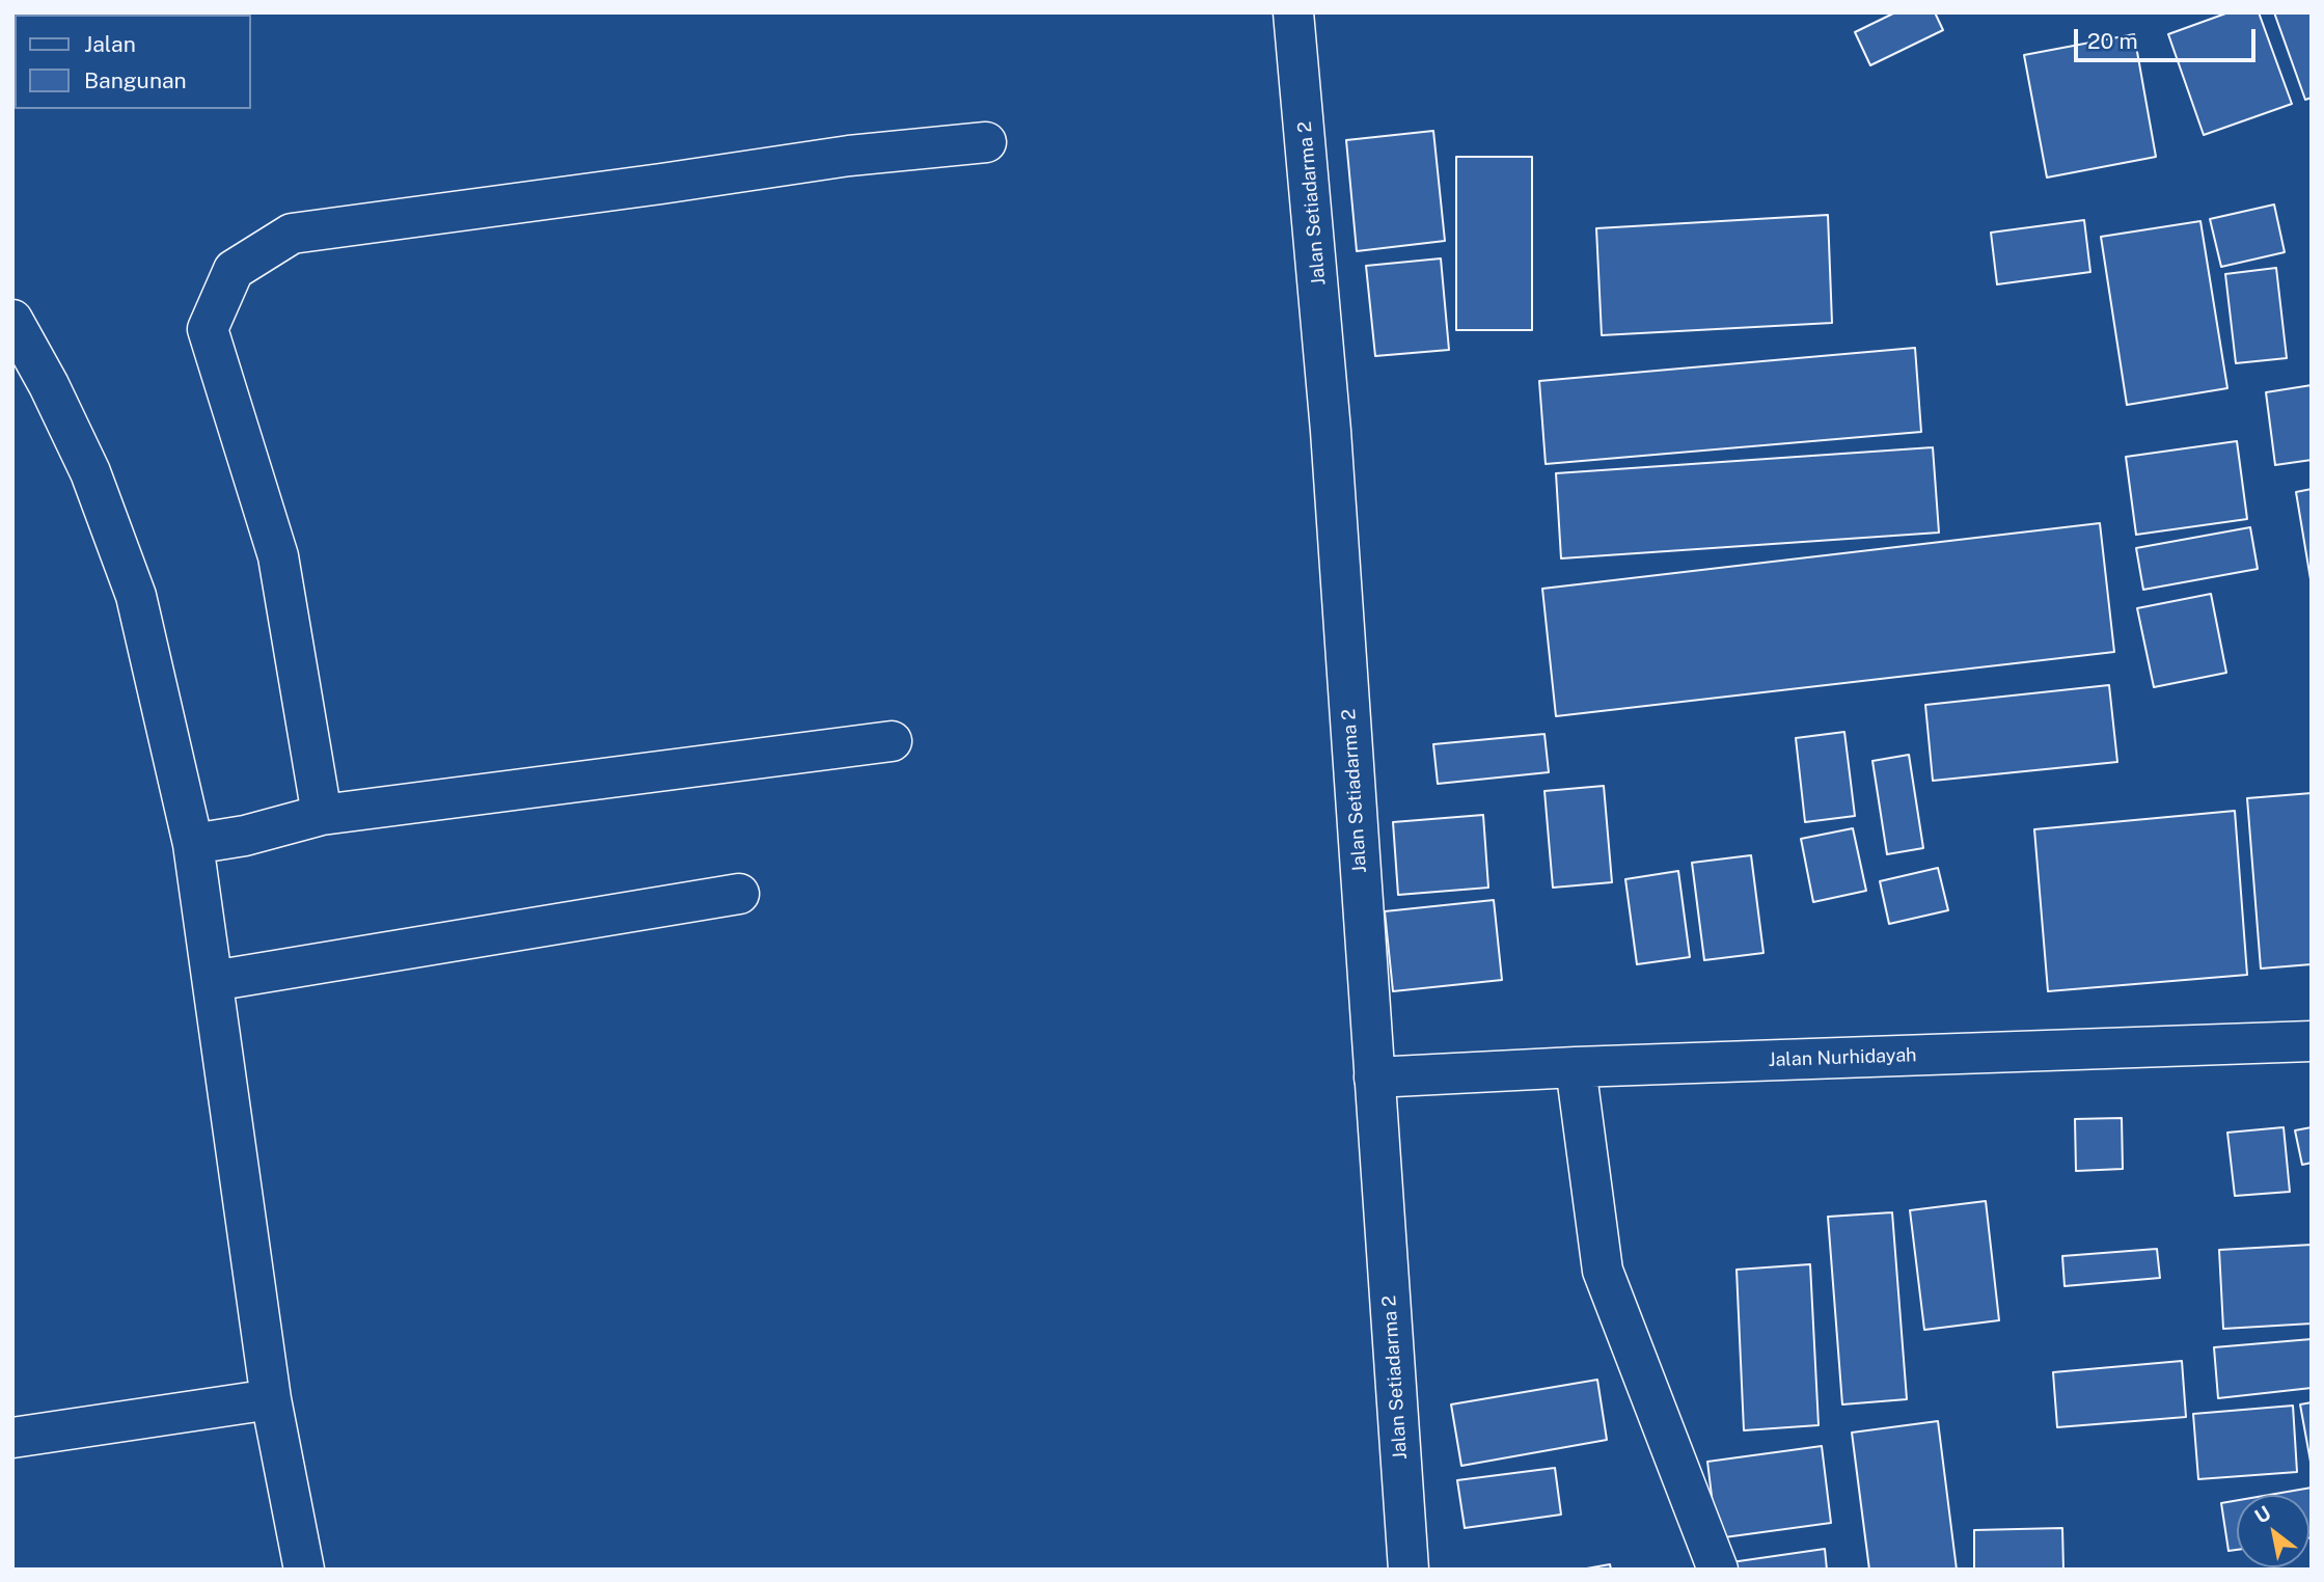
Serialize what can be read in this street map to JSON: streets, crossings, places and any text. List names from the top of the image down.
{
  "streets": {
    "main road": ["Jalan Setiadarma 2", "Jalan Nurhidayah"]
  },
  "crossings": [
    ["Jalan Setiadarma 2", "Jalan Nurhidayah"]
  ],
  "legend": ["Jalan", "Bangunan"],
  "scale_bar": "20 m",
  "north": "top left"
}
